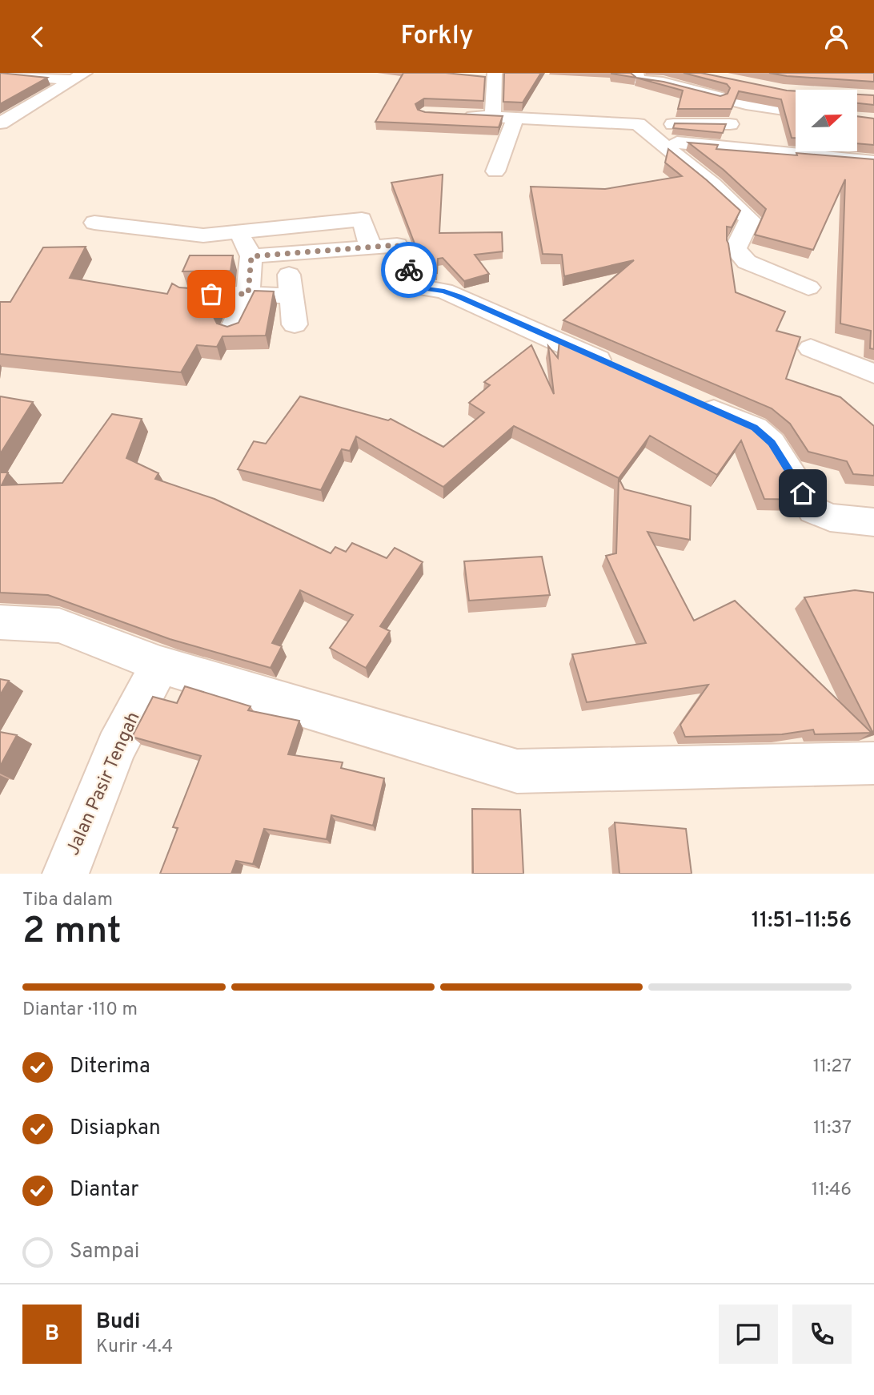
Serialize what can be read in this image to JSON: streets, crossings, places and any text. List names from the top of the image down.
{
  "streets": {
    "street": ["Jalan Pasir Tengah"]
  },
  "north": "right",
  "page": {
    "header": "Forkly",
    "heading": ["2 mnt", "Tiba dalam", "11:51–11:56"],
    "panel": ["Budi", "Kurir · 4.4"],
    "bar": "Diantar · 110 m",
    "list": [
      ["Diterima", "11:27"],
      ["Disiapkan", "11:37"],
      ["Diantar", "11:46"],
      "Sampai"
    ],
    "round": "B"
  }
}
